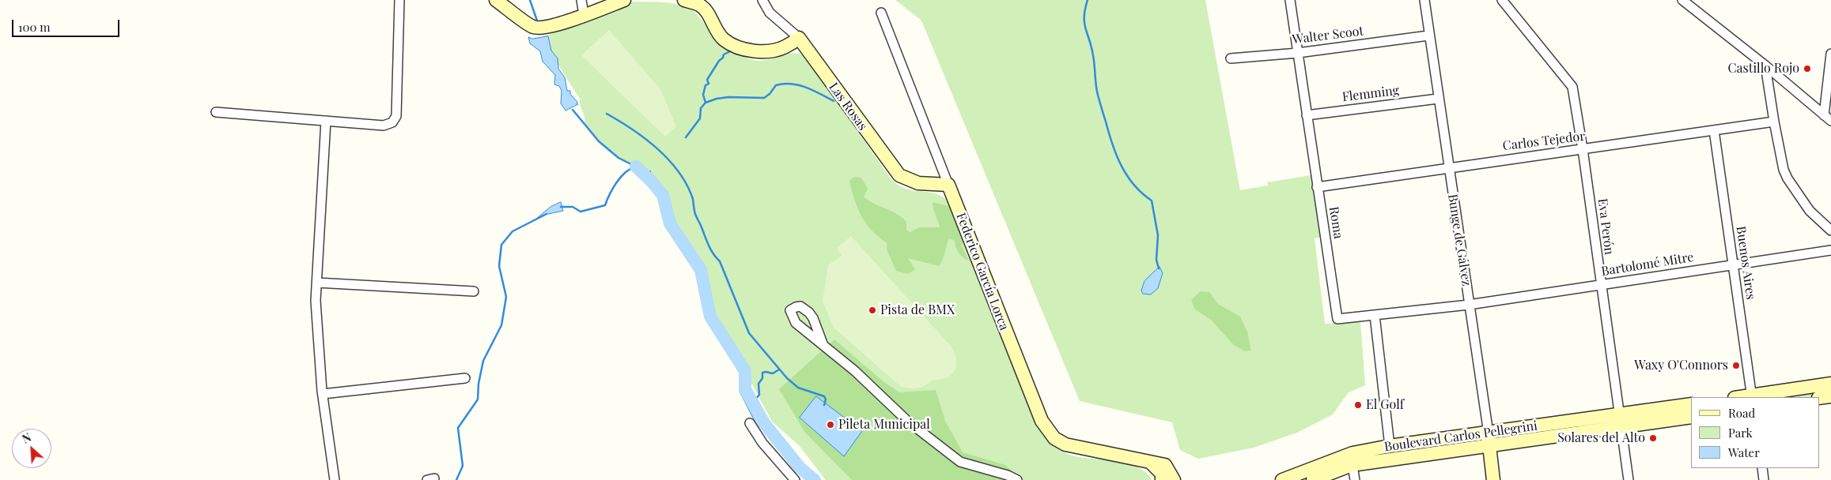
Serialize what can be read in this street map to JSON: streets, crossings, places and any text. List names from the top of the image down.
{
  "streets": {
    "street": [
      "Walter Scoot",
      "Flemming",
      "Las Rosas",
      "Carlos Tejedor",
      "Roma",
      "Eva Perón",
      "Bunge de Gálvez",
      "Buenos Aires",
      "Bartolomé Mitre",
      "Federico García Lorca",
      "Boulevard Carlos Pellegrini"
    ]
  },
  "crossings": [
    ["Walter Scoot", "Roma"],
    ["Walter Scoot", "Bunge de Gálvez"],
    ["Flemming", "Roma"],
    ["Flemming", "Bunge de Gálvez"],
    ["Las Rosas", "Federico García Lorca"],
    ["Carlos Tejedor", "Roma"],
    ["Carlos Tejedor", "Eva Perón"],
    ["Carlos Tejedor", "Bunge de Gálvez"],
    ["Carlos Tejedor", "Buenos Aires"],
    ["Roma", "Bunge de Gálvez"],
    ["Roma", "Bartolomé Mitre"],
    ["Eva Perón", "Bartolomé Mitre"],
    ["Eva Perón", "Boulevard Carlos Pellegrini"],
    ["Bunge de Gálvez", "Bartolomé Mitre"],
    ["Bunge de Gálvez", "Boulevard Carlos Pellegrini"],
    ["Buenos Aires", "Bartolomé Mitre"]
  ],
  "places": [
    "Castillo Rojo",
    "Pista de BMX",
    "Waxy O'Connors",
    "El Golf",
    "Pileta Municipal",
    "Solares del Alto"
  ],
  "legend": ["Road", "Park", "Water"],
  "scale_bar": "100 m",
  "north": "top left"
}
